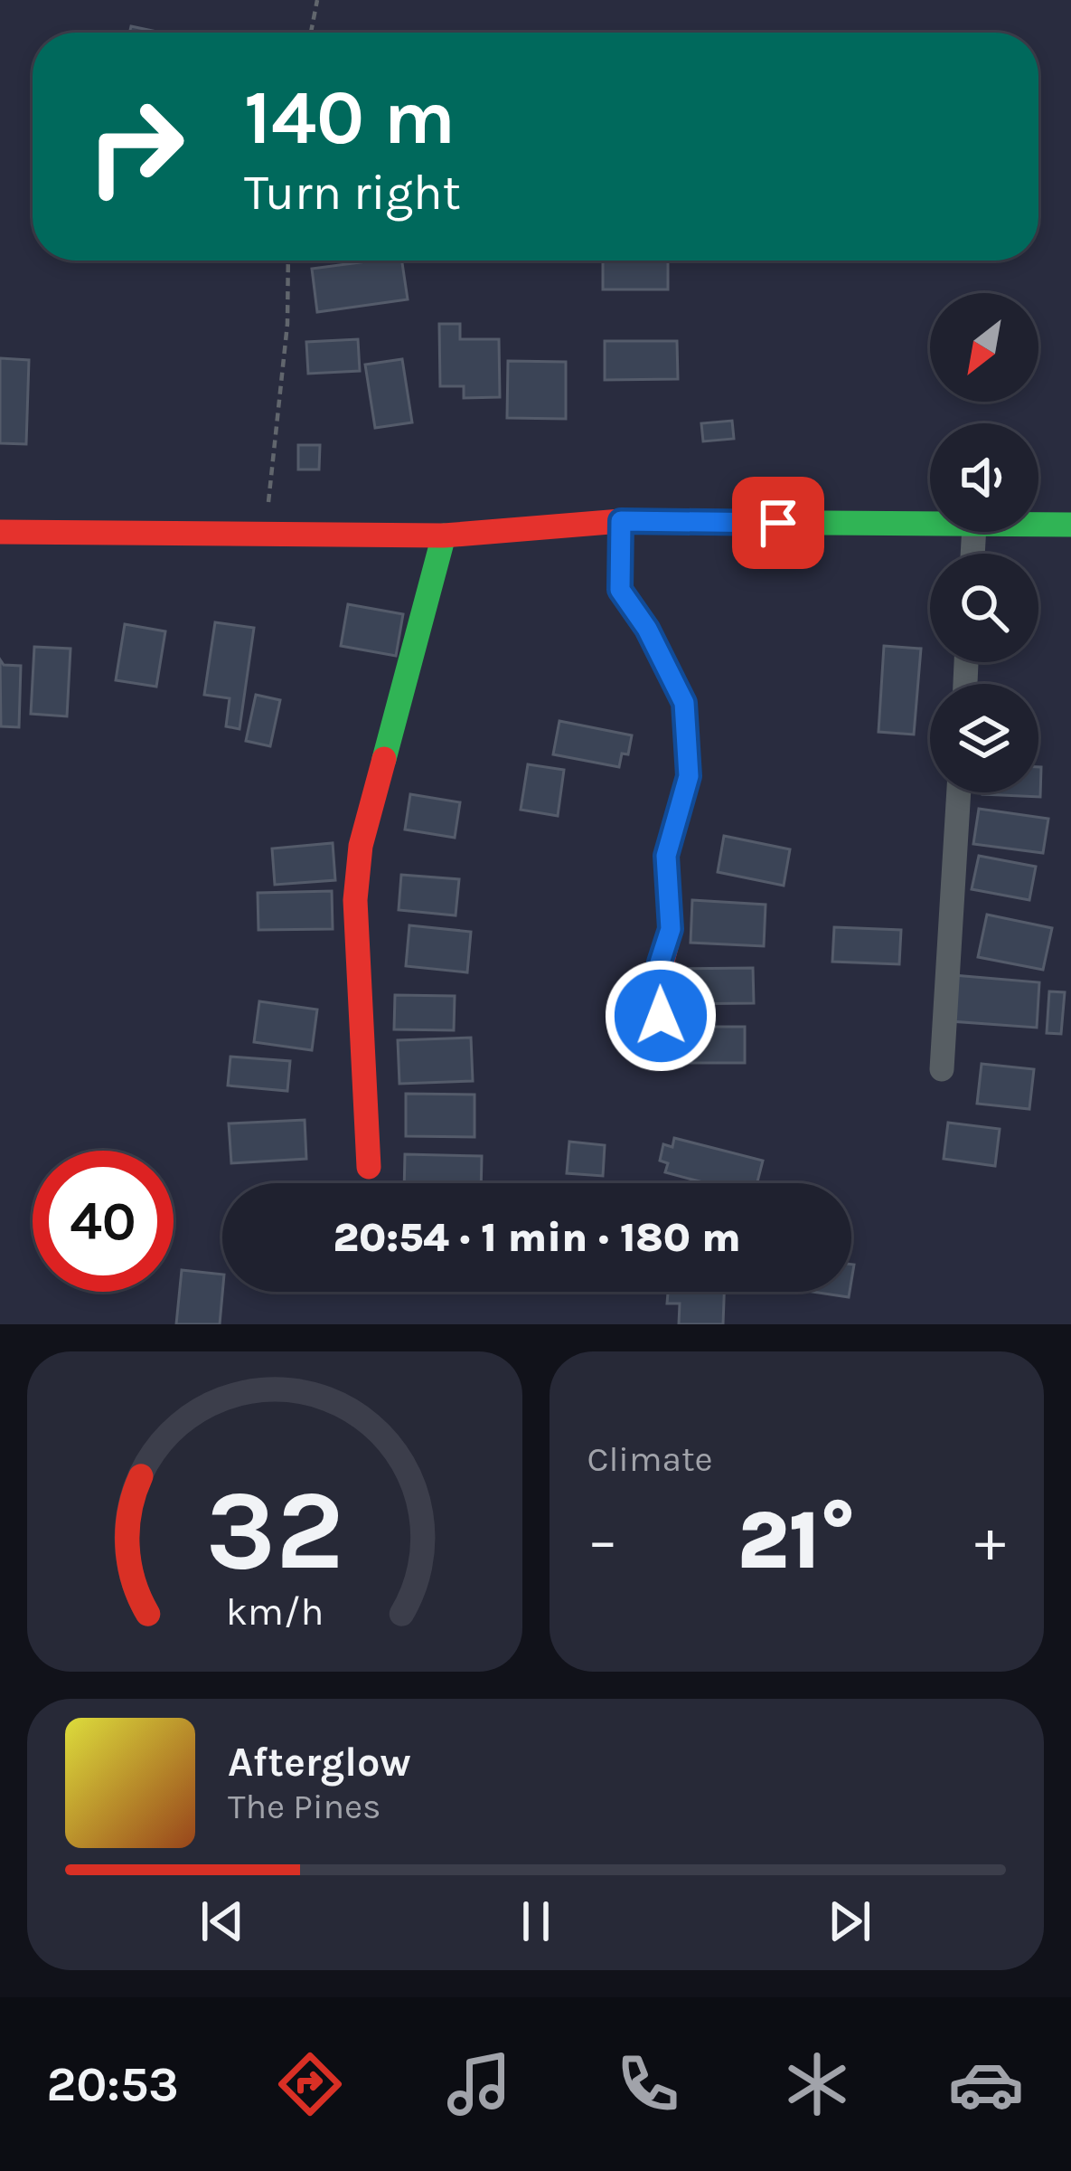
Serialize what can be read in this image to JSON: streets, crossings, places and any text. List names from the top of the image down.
{
  "north": "bottom left",
  "page": {
    "turn": ["140 m", "Turn right"],
    "limit": "40",
    "trip": "20:54 · 1 min · 180 m",
    "tile": "Climate",
    "heat": ["−", "21°", "+"],
    "song": ["Afterglow", "The Pines"],
    "tabs": "20:53",
    "gauge": ["32", "km/h"]
  }
}
